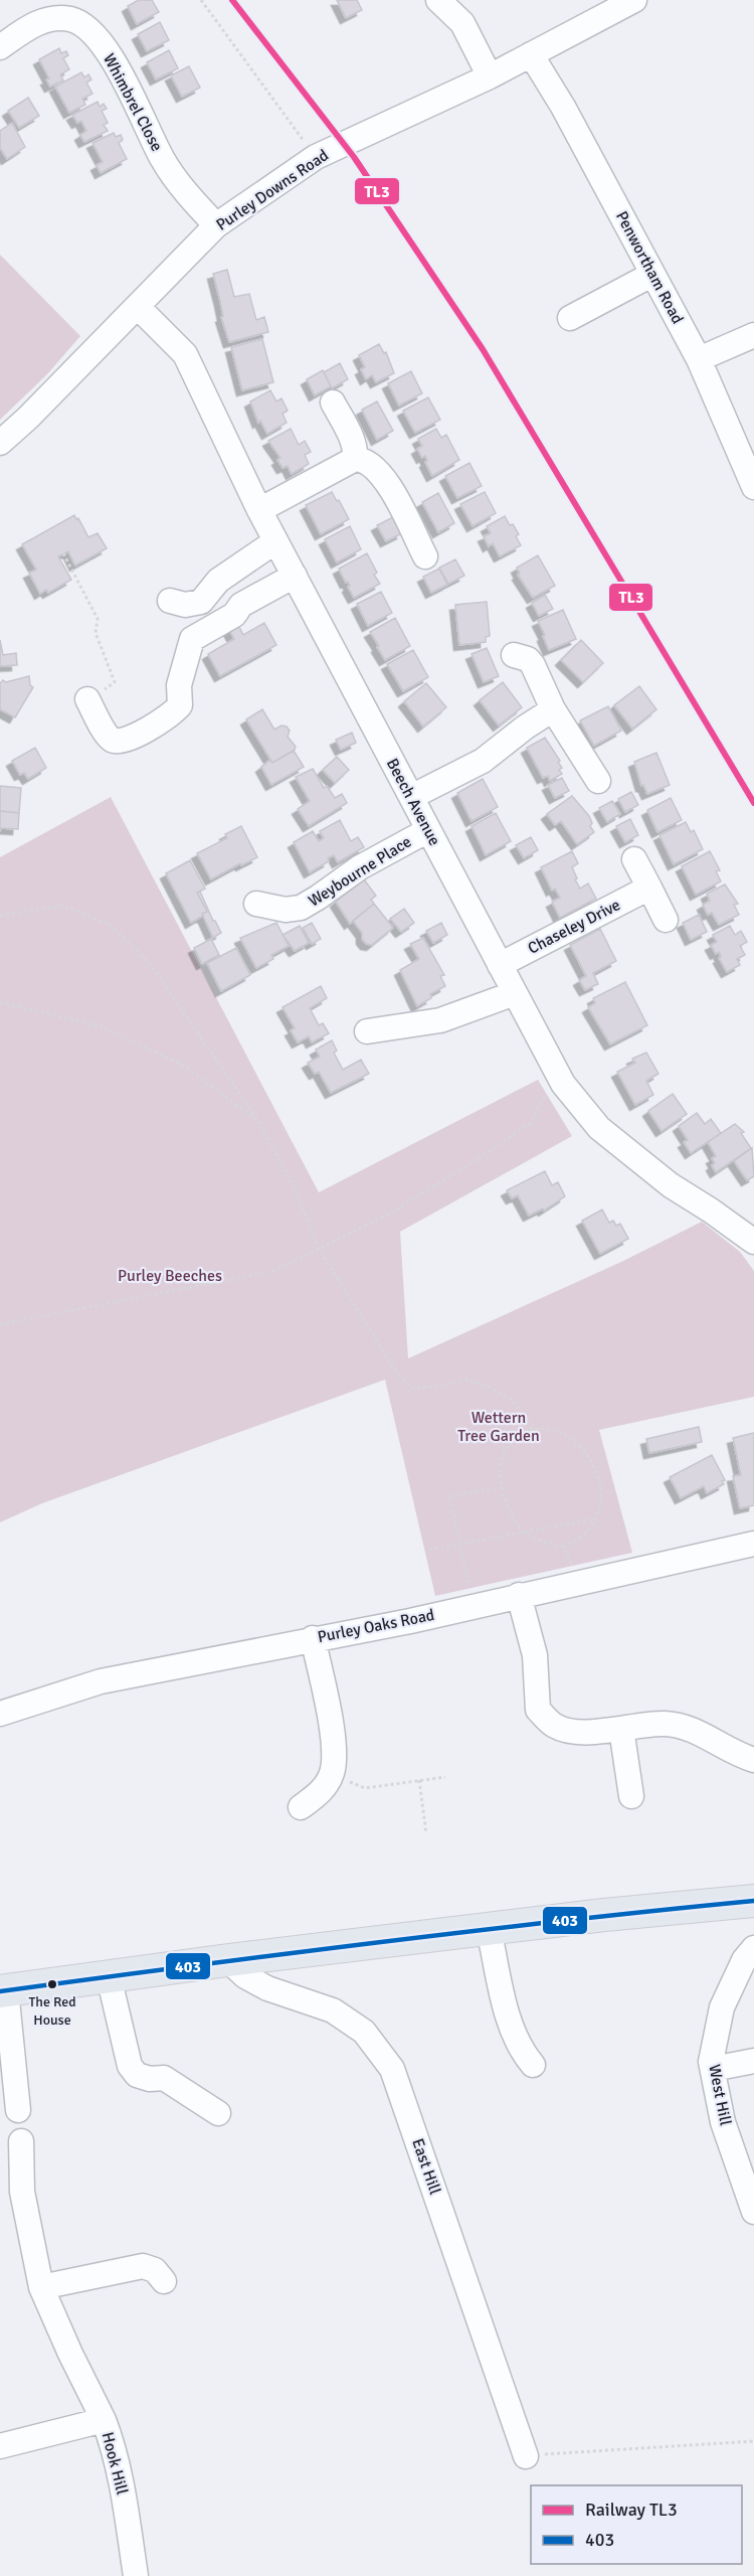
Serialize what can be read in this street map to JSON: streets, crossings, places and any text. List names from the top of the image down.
{
  "streets": {
    "street": [
      "Whimbrel Close",
      "Purley Downs Road",
      "Penwortham Road",
      "Beech Avenue",
      "Weybourne Place",
      "Chaseley Drive",
      "Purley Oaks Road",
      "West Hill",
      "East Hill",
      "Hook Hill"
    ]
  },
  "crossings": [
    ["Whimbrel Close", "Purley Downs Road"],
    ["Purley Downs Road", "Penwortham Road"],
    ["Purley Downs Road", "Beech Avenue"],
    ["Beech Avenue", "Weybourne Place"],
    ["Beech Avenue", "Chaseley Drive"]
  ],
  "parks": ["Purley Beeches", "Wettern Tree Garden"],
  "places": ["The Red House"],
  "lines": ["rail line TL3", "transit line 403"],
  "legend": ["Railway TL3", "403"]
}
